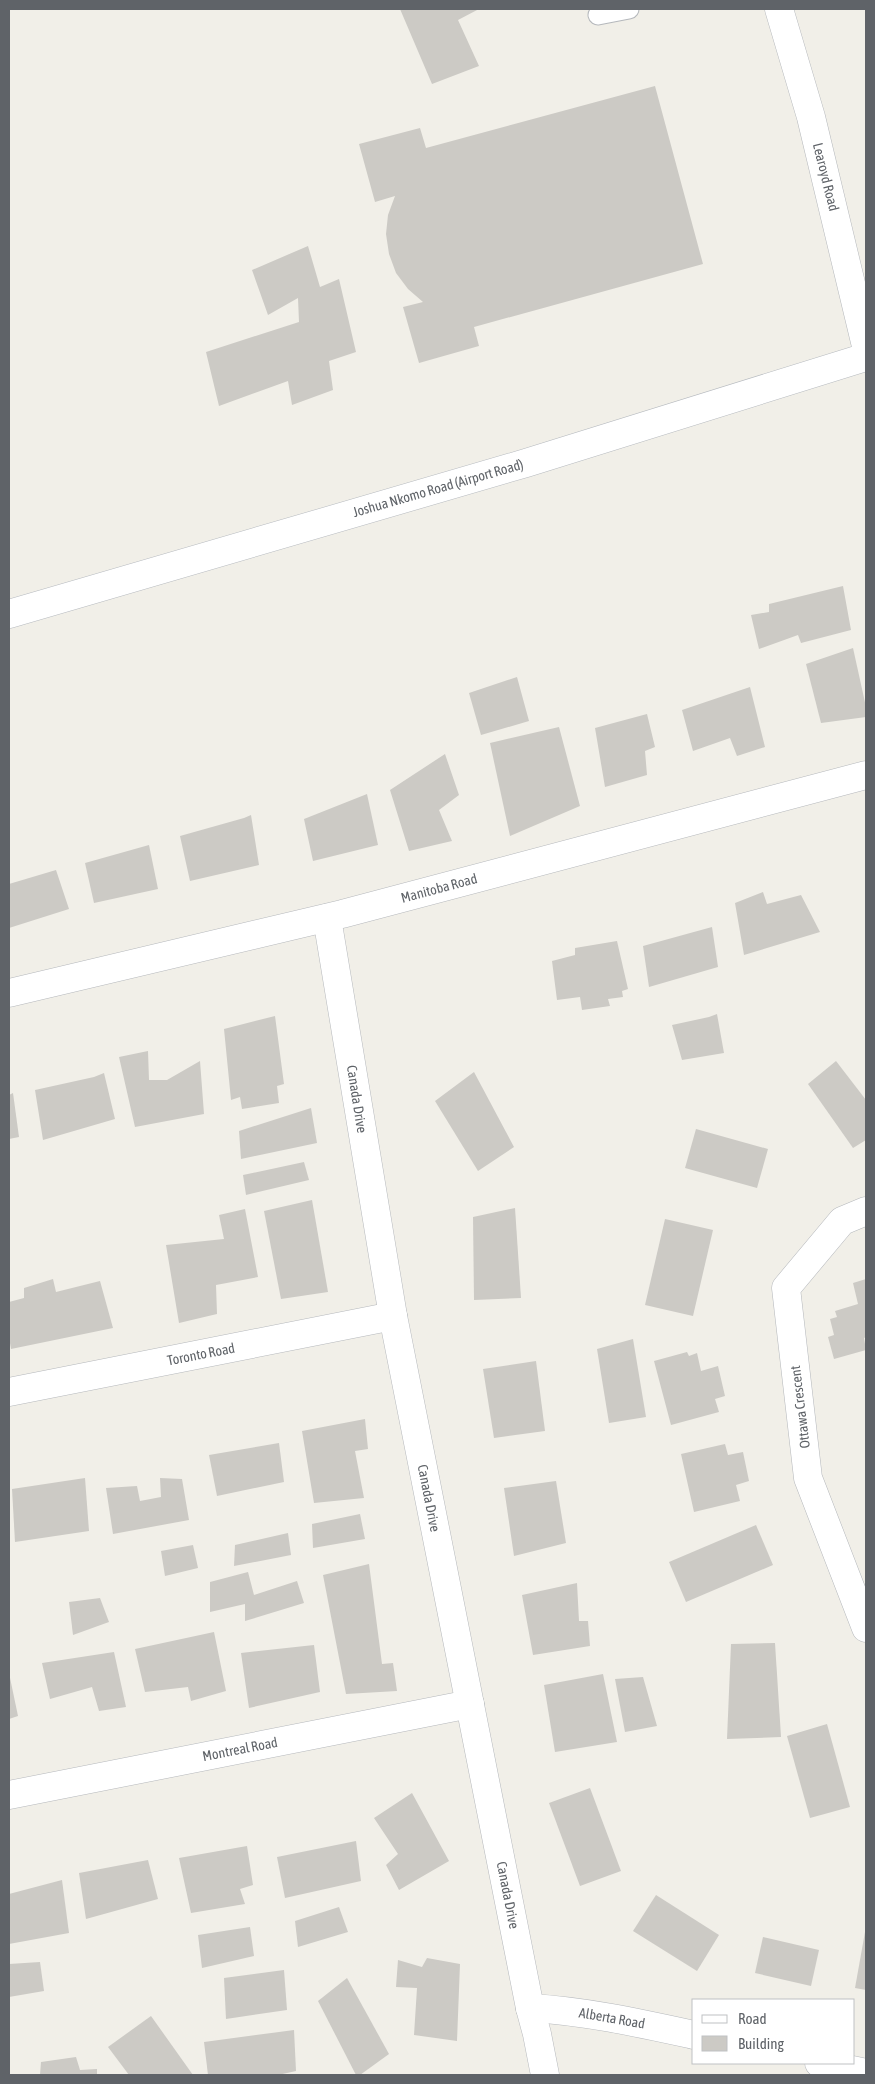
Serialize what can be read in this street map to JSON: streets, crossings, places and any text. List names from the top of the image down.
{
  "streets": {
    "street": [
      "Learoyd Road",
      "Joshua Nkomo Road (Airport Road)",
      "Manitoba Road",
      "Canada Drive",
      "Toronto Road",
      "Ottawa Crescent",
      "Montreal Road",
      "Alberta Road"
    ]
  },
  "crossings": [
    ["Manitoba Road", "Canada Drive"],
    ["Canada Drive", "Toronto Road"],
    ["Canada Drive", "Montreal Road"],
    ["Canada Drive", "Alberta Road"]
  ],
  "legend": ["Road", "Building"]
}
